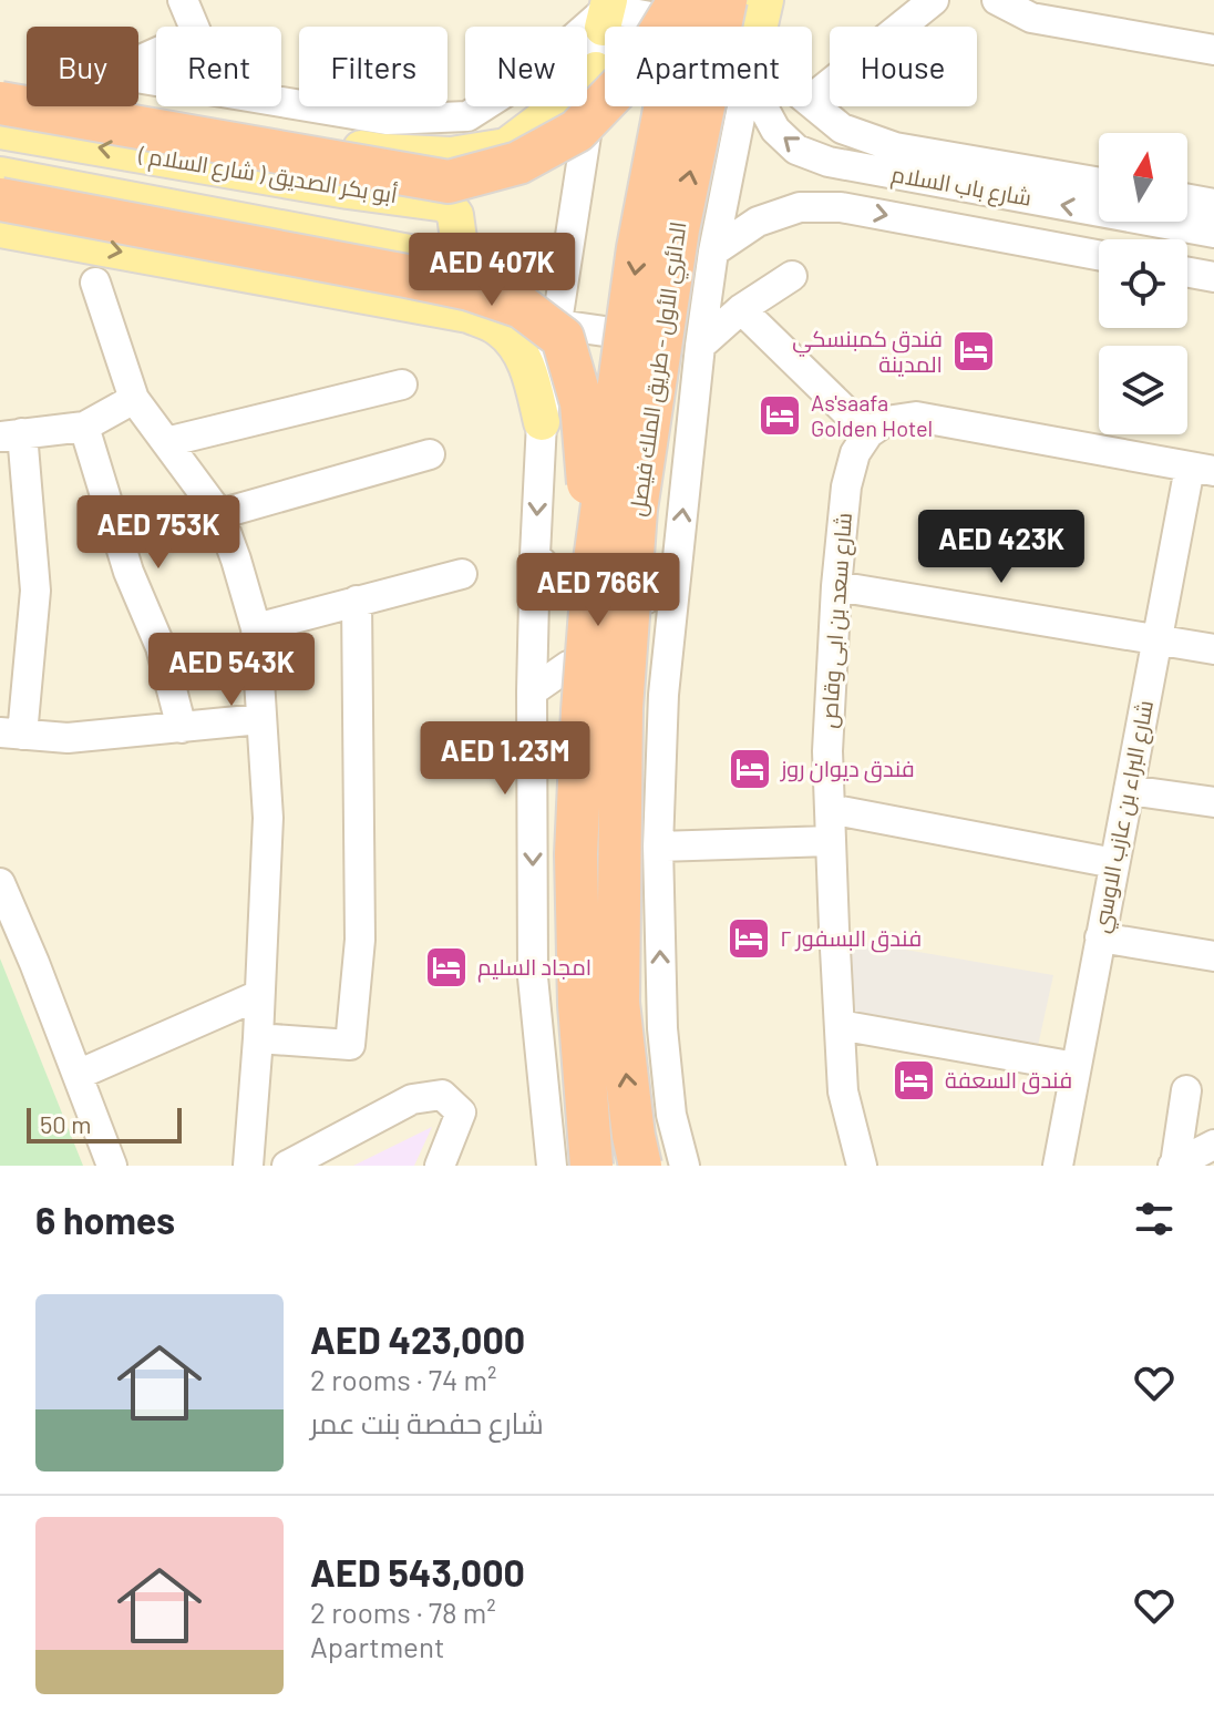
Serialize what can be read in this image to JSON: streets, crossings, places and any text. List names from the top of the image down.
{
  "streets": {
    "highway": ["( شارع السلام ) أبو بكر الصديق", "الدائري الأول - طريق الملك فيصل"],
    "street": ["شارع باب السلام", "شارع سعد بن ابى وقاص", "شارع البراء بن عازب الاوسي"]
  },
  "crossings": [
    ["( شارع السلام ) أبو بكر الصديق", "الدائري الأول - طريق الملك فيصل"]
  ],
  "places": {
    "hotel": [
      "فندق كمبنسكي المدينة",
      "As'saafa Golden Hotel",
      "فندق ديوان روز",
      "فندق البسفور ٢",
      "امجاد السلیم",
      "فندق السعفة"
    ]
  },
  "scale_bar": "50 m",
  "north": "top",
  "page": {
    "chip": [
      "Buy",
      "Rent",
      "Filters",
      "New",
      "Apartment",
      "House"
    ],
    "price": [
      "AED 407K",
      "AED 753K",
      "AED 423K",
      "AED 766K",
      "AED 543K",
      "AED 1.23M"
    ],
    "scale": "50 m",
    "heading": "6 homes",
    "list": [
      {
        "name": "AED 423,000",
        "note": "2 rooms · 74 m² · شارع حفصة بنت عمر"
      },
      {
        "name": "AED 543,000",
        "note": "2 rooms · 78 m² · Apartment"
      }
    ]
  }
}
